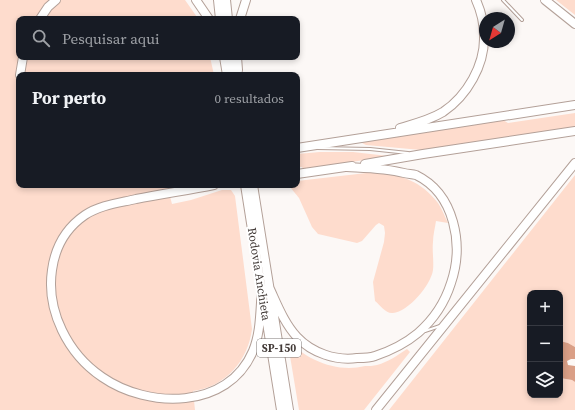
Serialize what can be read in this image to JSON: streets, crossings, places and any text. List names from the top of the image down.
{
  "streets": {
    "highway": ["Rodovia Anchieta", "SP-150"]
  },
  "north": "bottom left",
  "page": {
    "search": "Pesquisar aqui",
    "heading": ["Por perto", "0 resultados"],
    "map_buttons": ["+", "−"]
  }
}
